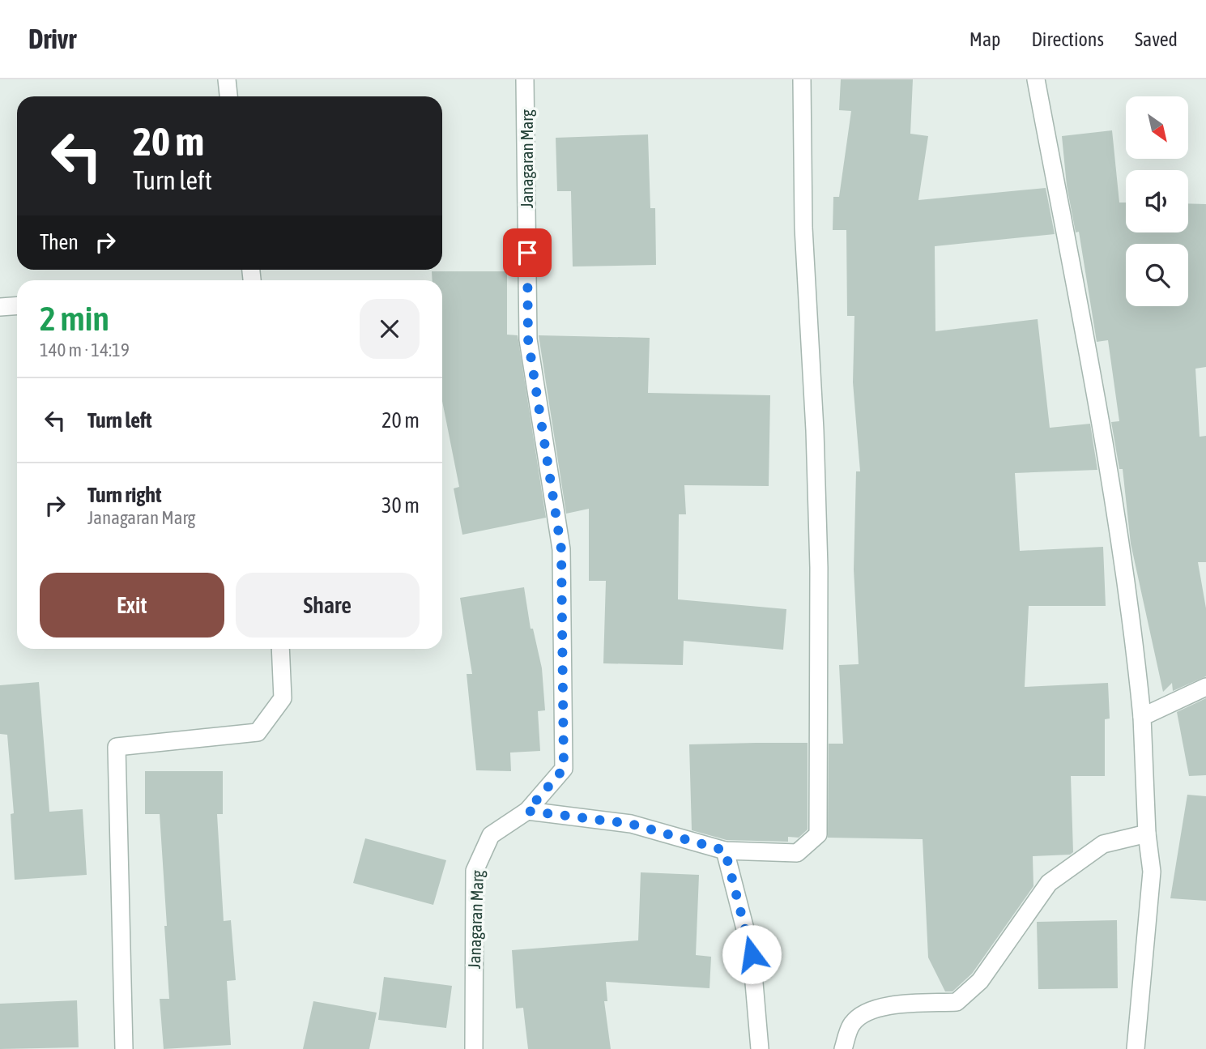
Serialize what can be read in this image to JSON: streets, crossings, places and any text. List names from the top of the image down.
{
  "streets": {
    "street": ["Janagaran Marg"]
  },
  "north": "bottom right",
  "page": {
    "header": "Drivr",
    "nav": ["Map", "Directions", "Saved"],
    "turn": ["20 m", "Turn left"],
    "then": "Then",
    "heading": ["2 min", "140 m · 14:19"],
    "list": [
      {
        "name": "Turn left",
        "value": "20 m"
      },
      {
        "name": "Turn right",
        "note": "Janagaran Marg",
        "value": "30 m"
      }
    ],
    "buttons": ["Exit", "Share"]
  }
}
